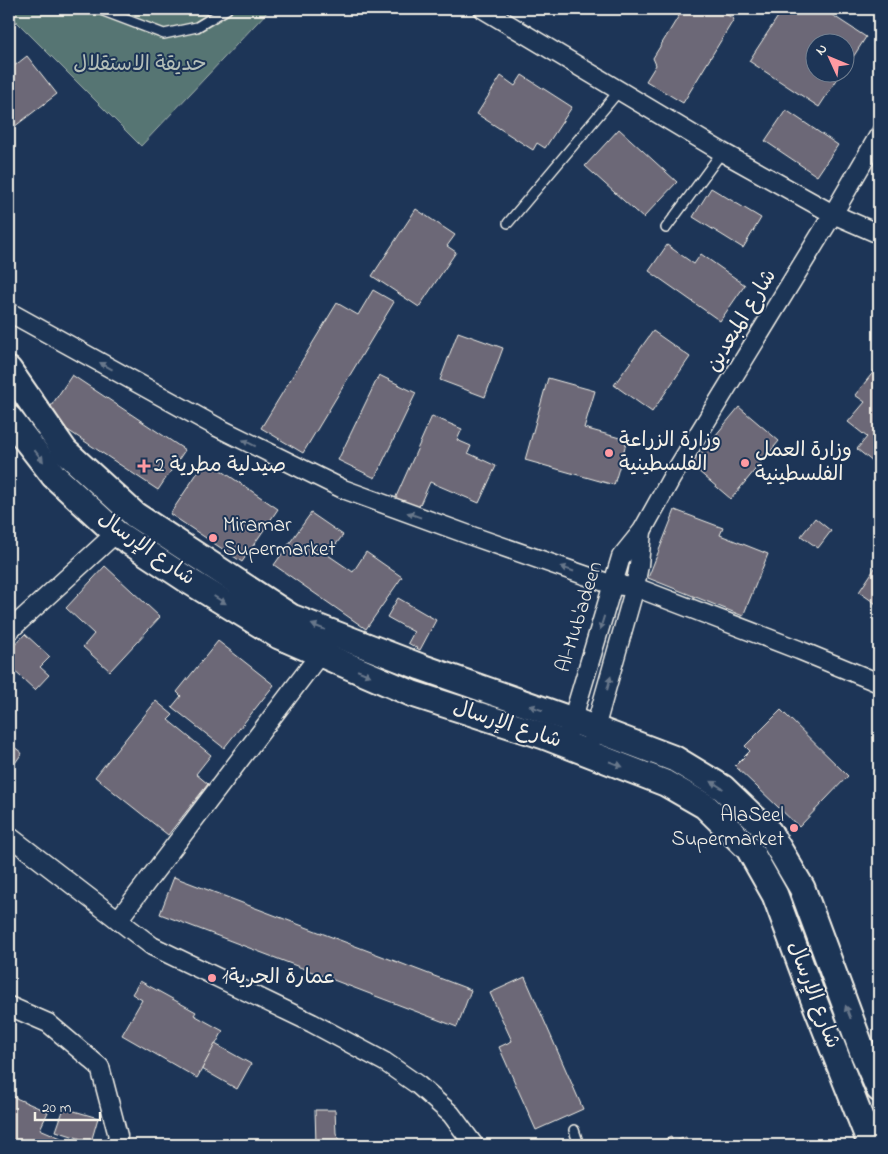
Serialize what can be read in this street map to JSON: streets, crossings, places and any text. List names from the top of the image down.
{
  "streets": {
    "main road": ["شارع الإرسال"],
    "street": ["شارع المبعدين", "Al-Mub'adeen"]
  },
  "crossings": [
    ["شارع المبعدين", "Al-Mub'adeen"],
    ["شارع الإرسال", "Al-Mub'adeen"]
  ],
  "parks": ["حديقة الاستقلال"],
  "places": {
    "other": [
      "وزارة الزراعة الفلسطينية",
      "وزارة العمل الفلسطينية",
      "Miramar Supermarket",
      "AlaSeel Supermarket",
      "عمارة الحرية1"
    ],
    "health": ["صيدلية مطرية 2"]
  },
  "scale_bar": "20 m",
  "north": "top left"
}
